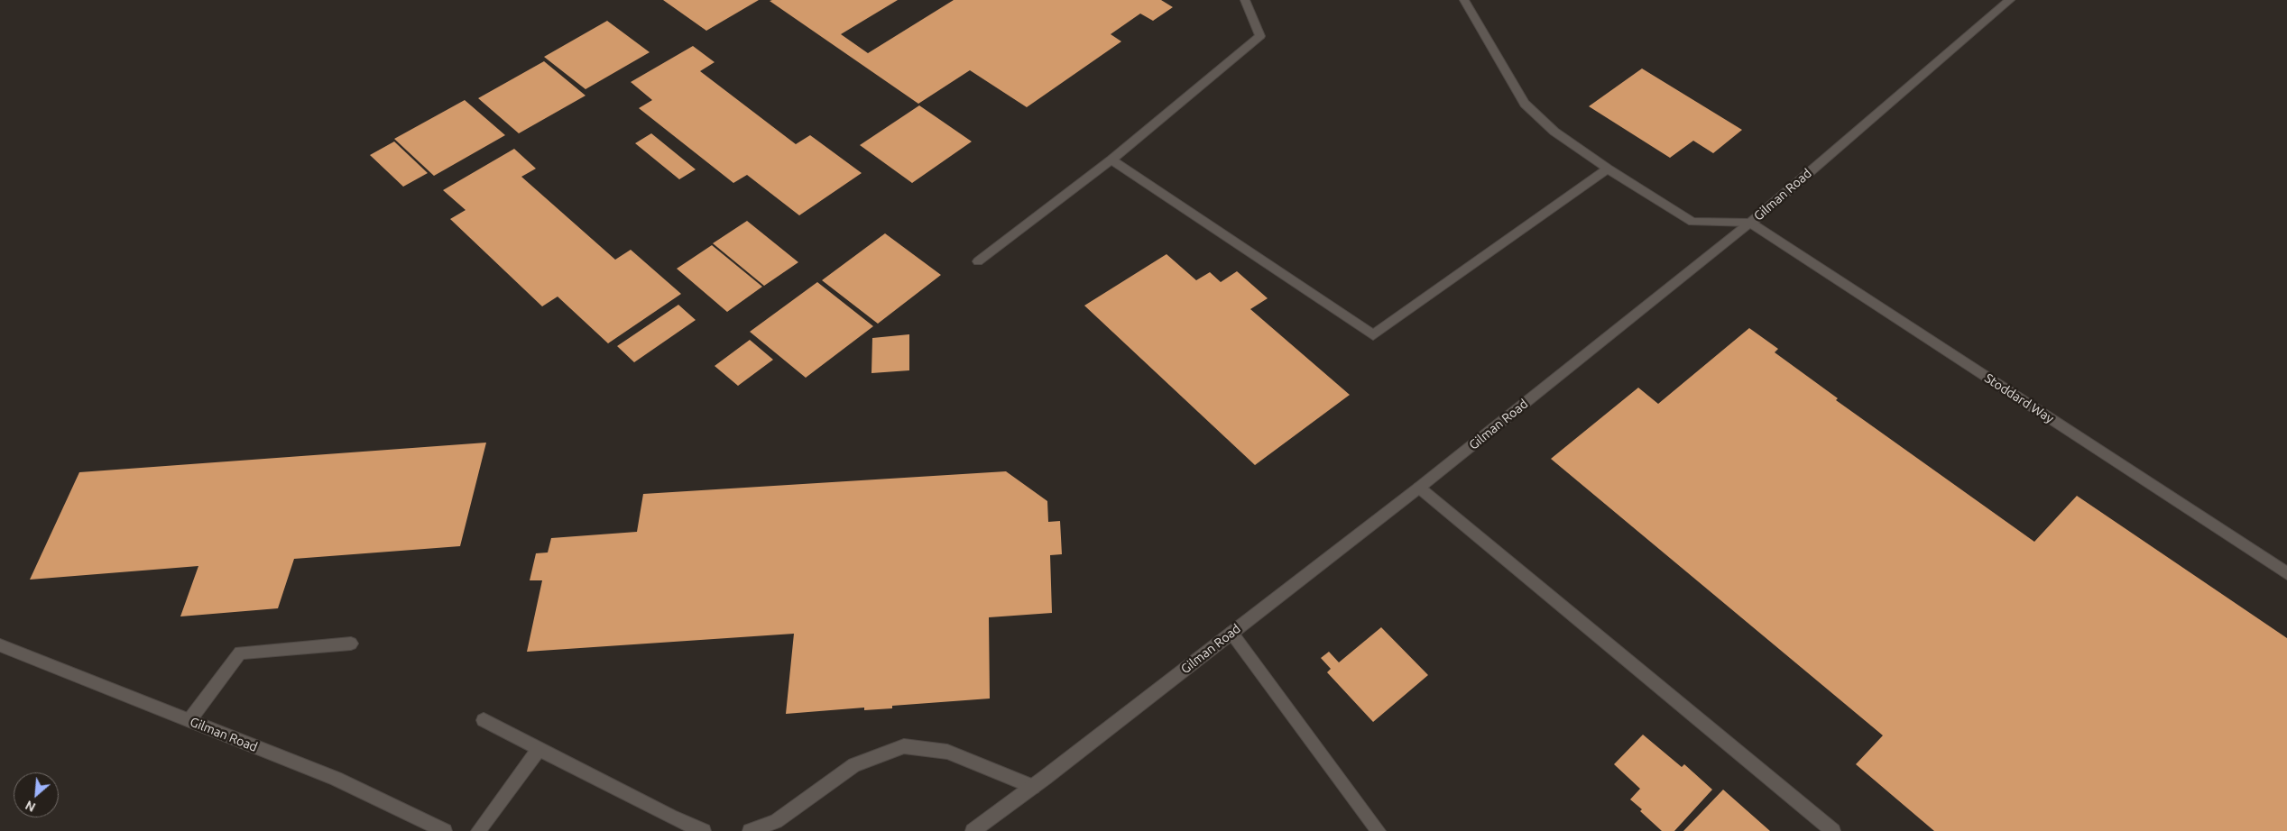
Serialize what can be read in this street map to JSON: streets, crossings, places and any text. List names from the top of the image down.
{
  "streets": {
    "street": ["Gilman Road", "Stoddard Way"]
  },
  "crossings": [
    ["Gilman Road", "Stoddard Way"]
  ],
  "north": "bottom left"
}
